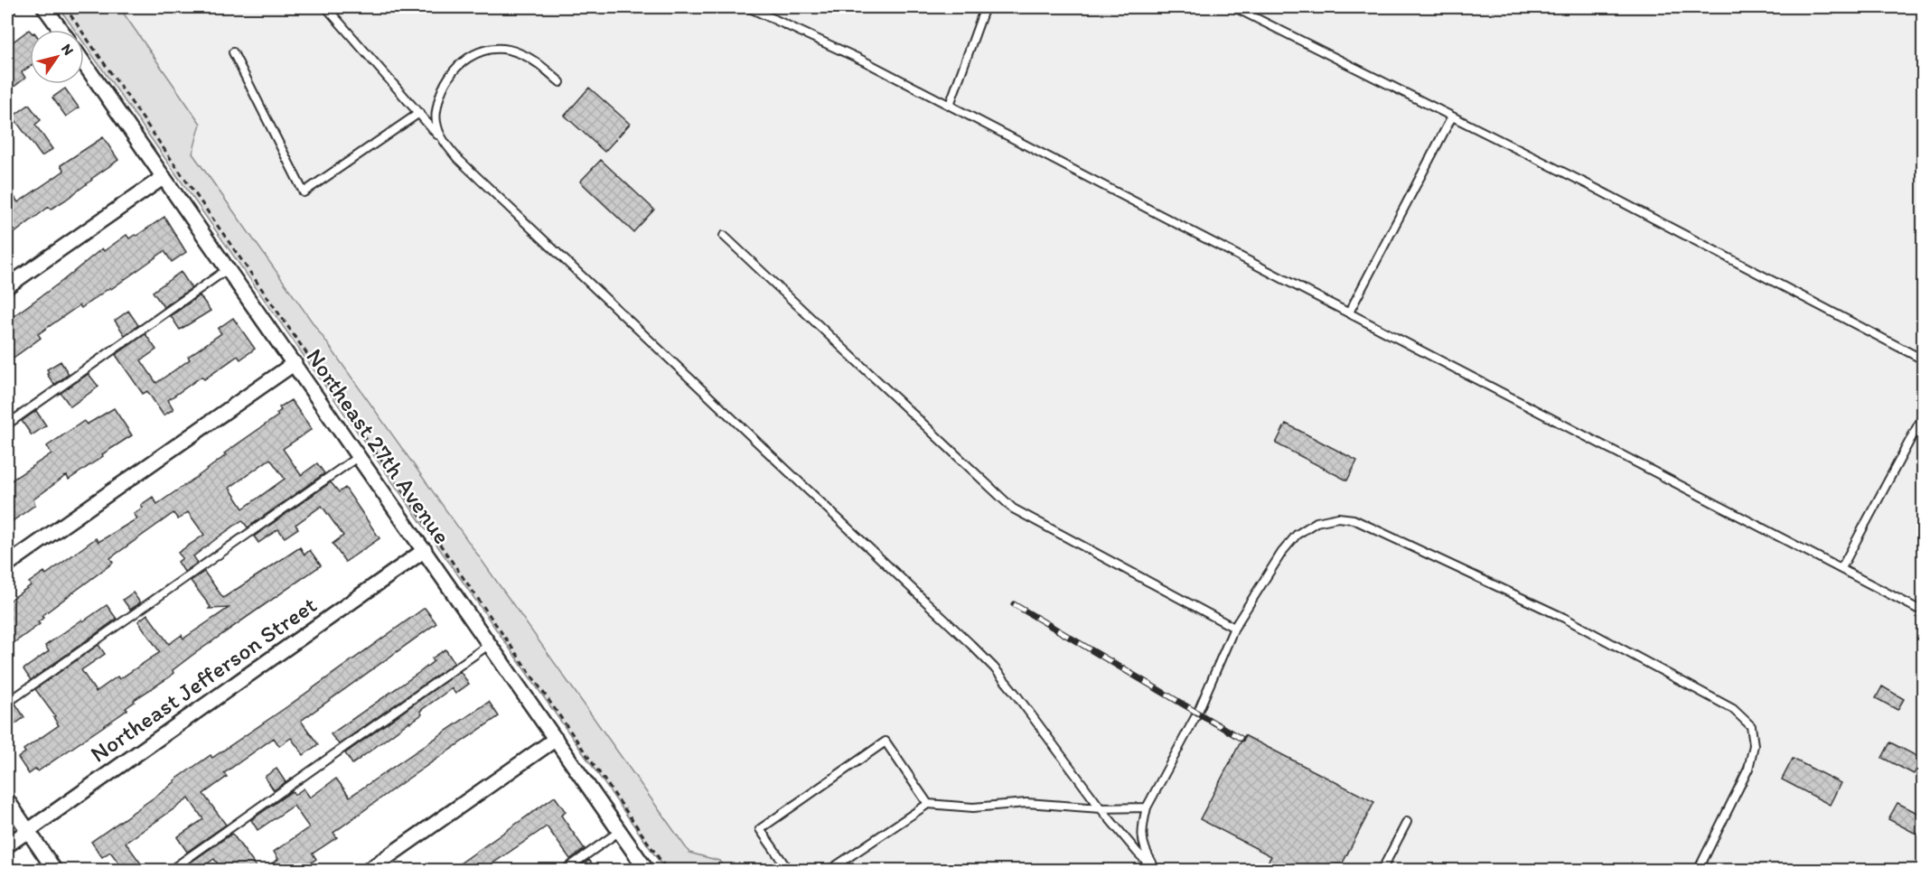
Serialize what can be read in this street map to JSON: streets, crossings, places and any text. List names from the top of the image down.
{
  "streets": {
    "street": ["Northeast 27th Avenue", "Northeast Jefferson Street"]
  },
  "crossings": [
    ["Northeast 27th Avenue", "Northeast Jefferson Street"]
  ],
  "north": "top right"
}
